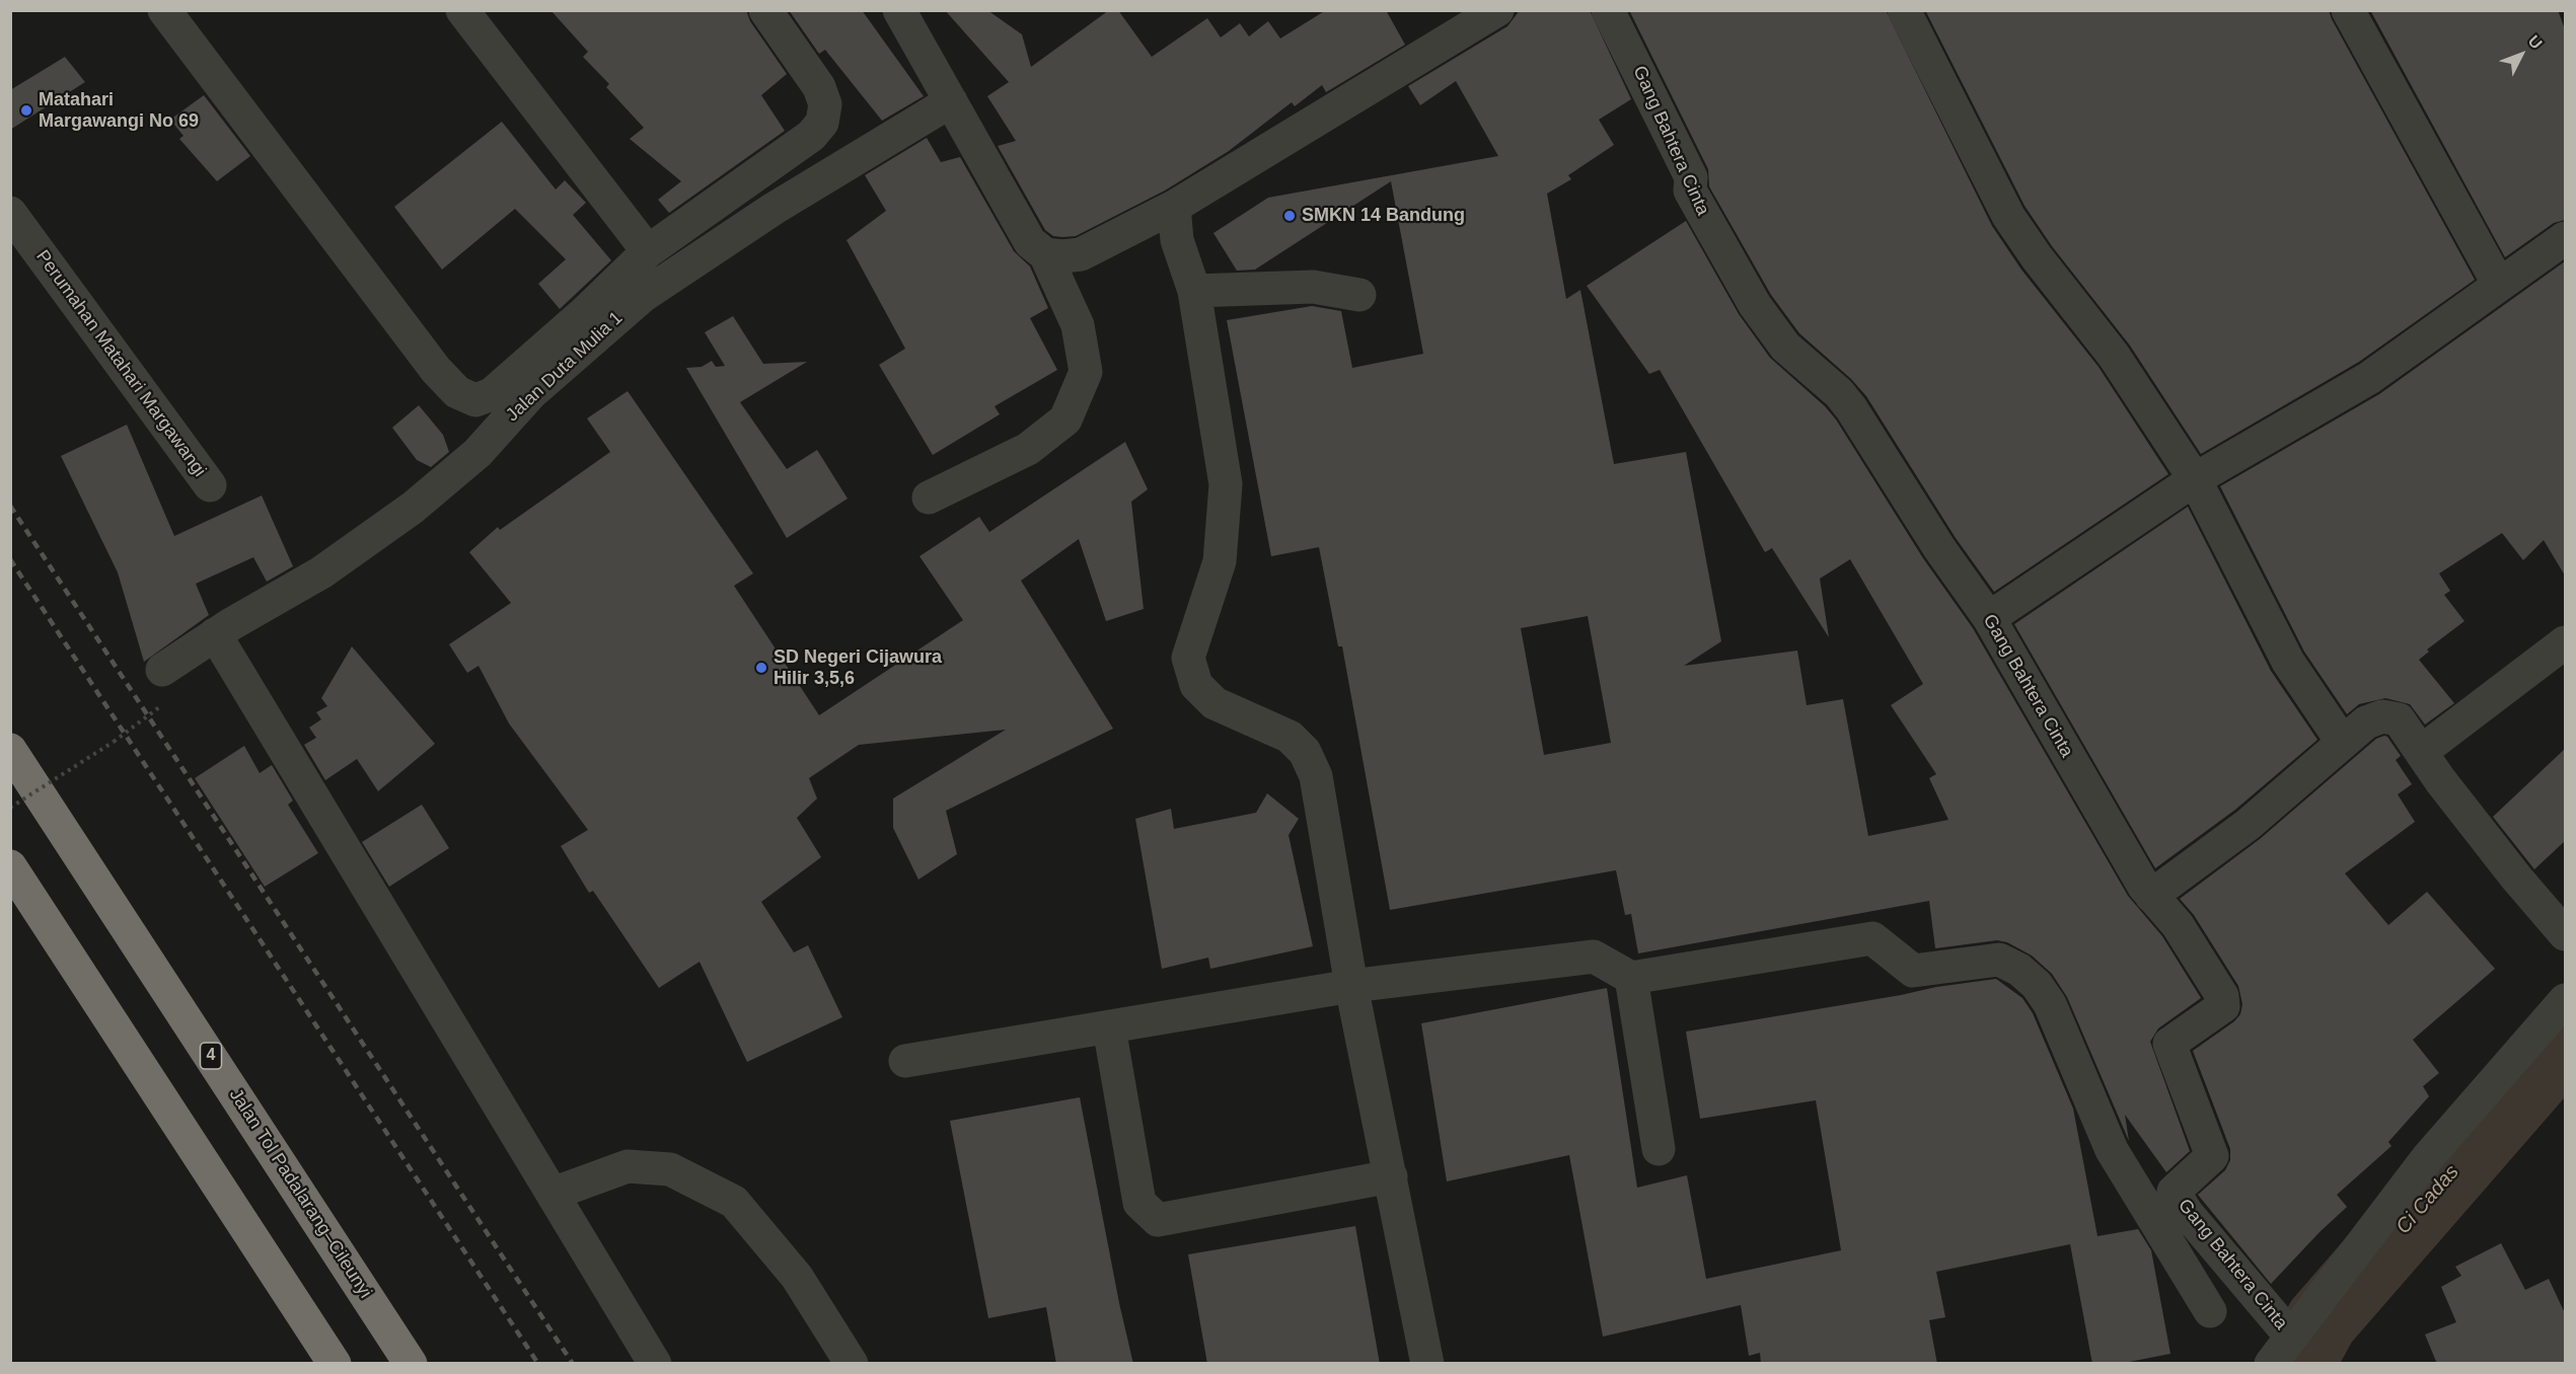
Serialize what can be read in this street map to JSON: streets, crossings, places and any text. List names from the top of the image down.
{
  "streets": {
    "highway": ["4", "Jalan Tol Padalarang–Cileunyi"],
    "street": ["Gang Bahtera Cinta", "Perumahan Matahari Margawangi", "Jalan Duta Mulia 1"]
  },
  "water": ["Ci Cadas"],
  "places": ["Matahari Margawangi No 69", "SMKN 14 Bandung", "SD Negeri Cijawura Hilir 3,5,6"],
  "north": "top right"
}
